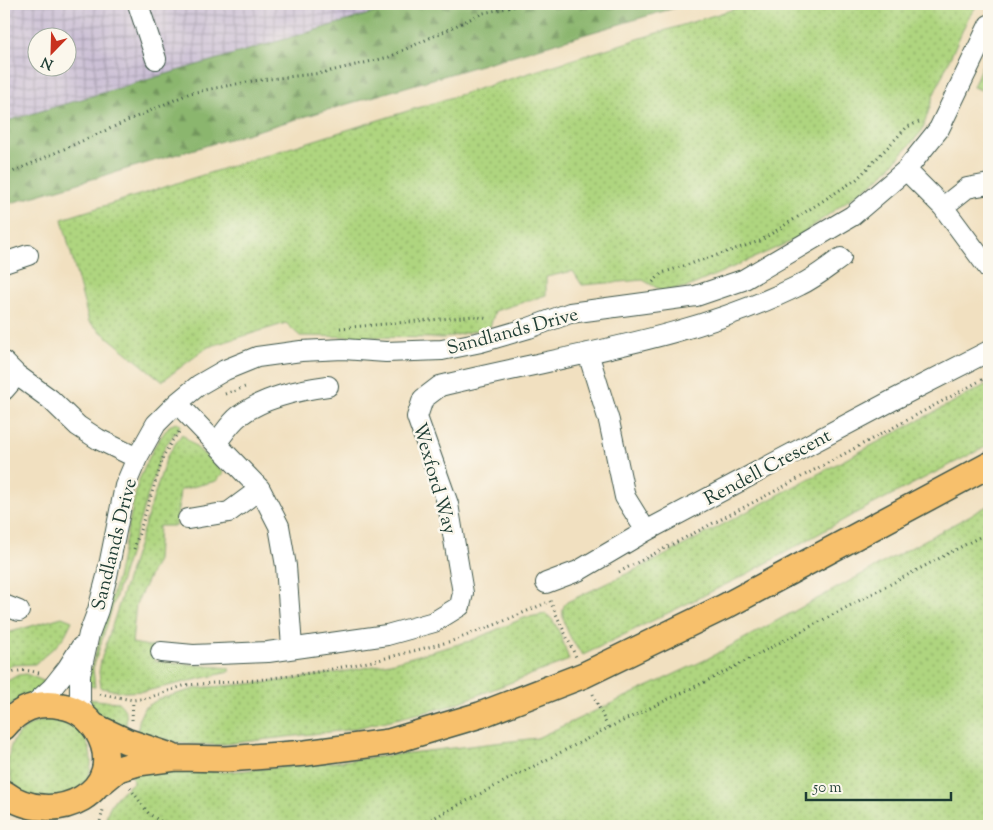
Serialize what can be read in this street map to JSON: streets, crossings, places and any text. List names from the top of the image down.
{
  "streets": {
    "street": ["Sandlands Drive", "Rendell Crescent", "Wexford Way"]
  },
  "scale_bar": "50 m",
  "north": "bottom left"
}
